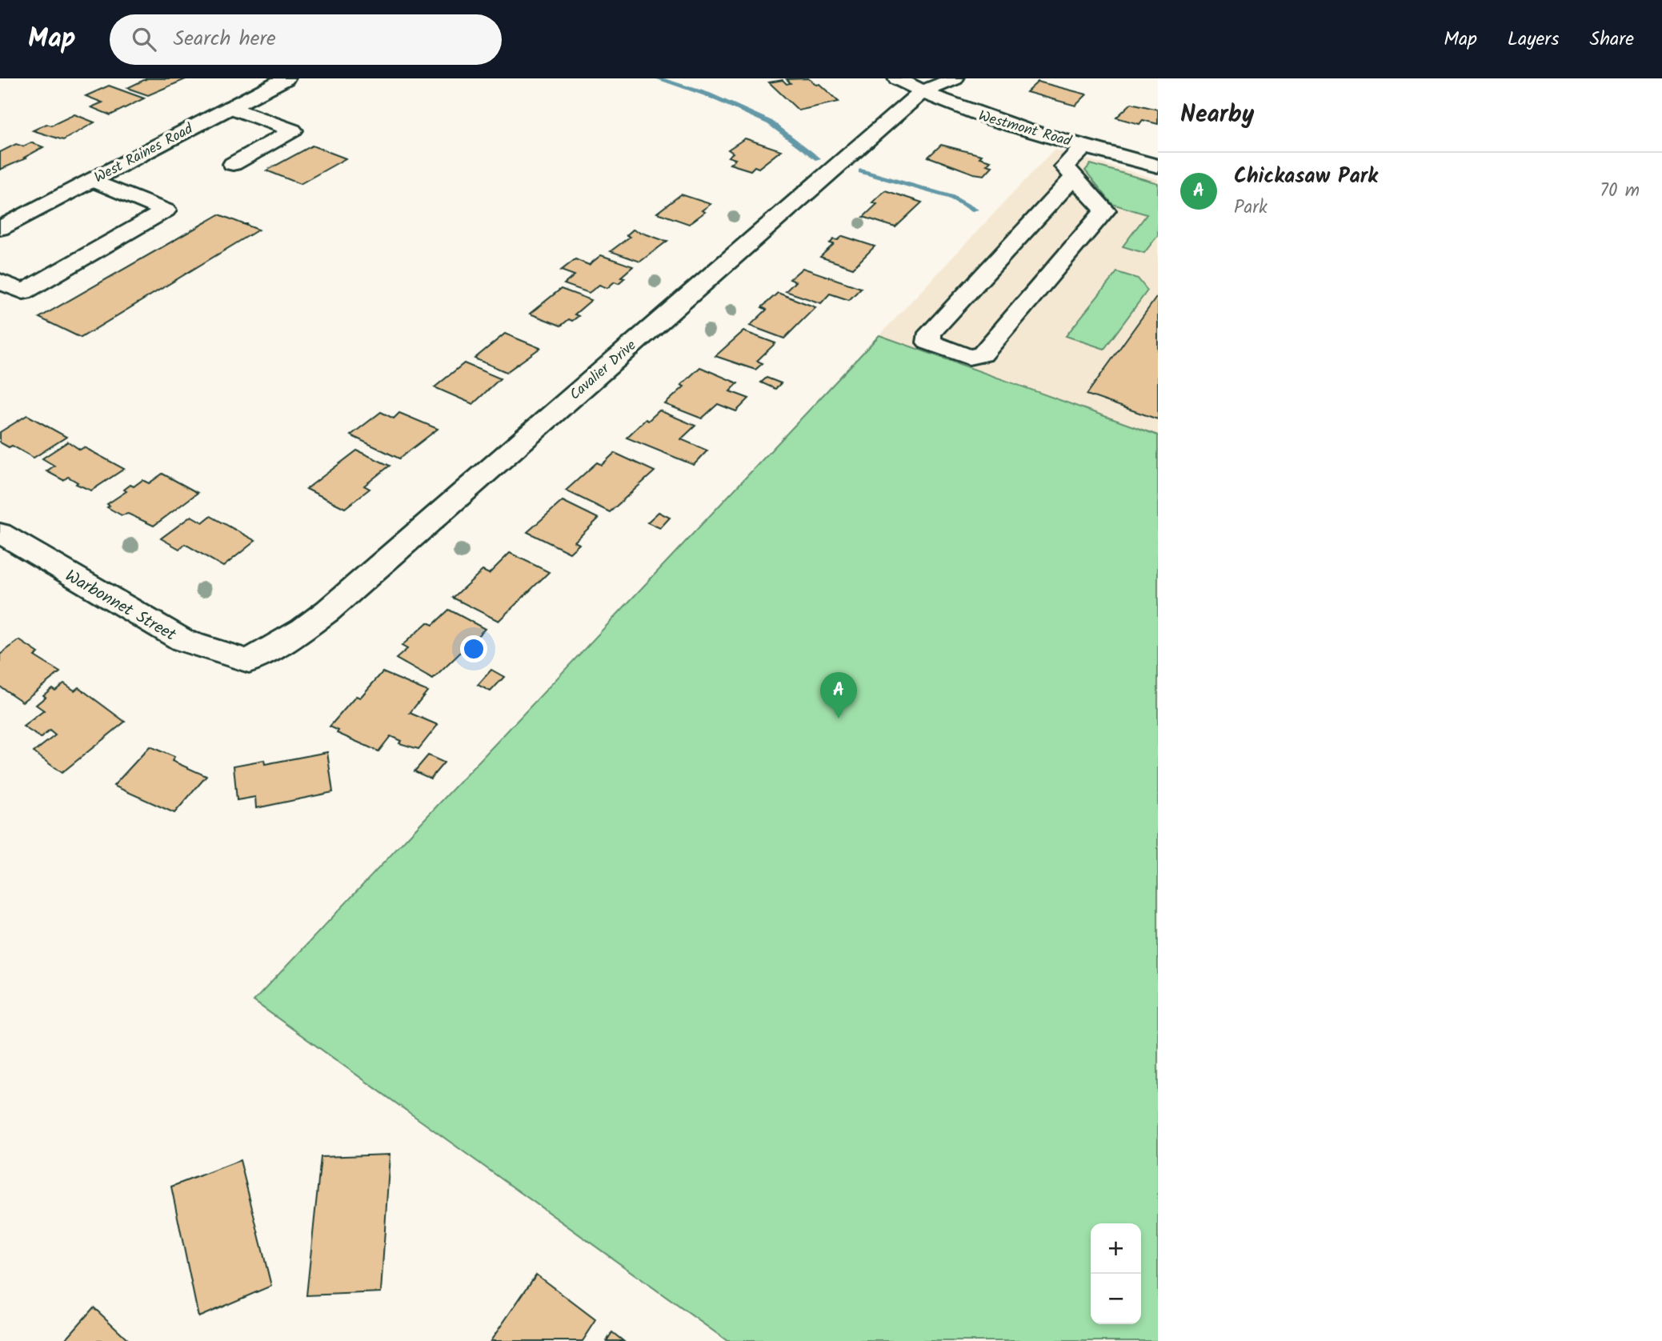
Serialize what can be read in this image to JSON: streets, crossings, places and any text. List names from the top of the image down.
{
  "streets": {
    "street": [
      "Westmont Road",
      "West Raines Road",
      "Cavalier Drive",
      "Warbonnet Street"
    ]
  },
  "crossings": [
    ["Westmont Road", "Cavalier Drive"],
    ["Cavalier Drive", "Warbonnet Street"]
  ],
  "page": {
    "header": "Map",
    "search": "Search here",
    "nav": ["Map", "Layers", "Share"],
    "heading": "Nearby",
    "list": [
      {
        "mark": "A",
        "name": "Chickasaw Park",
        "note": "Park",
        "value": "70 m"
      }
    ],
    "pins": "A",
    "map_buttons": ["+", "−"]
  }
}
